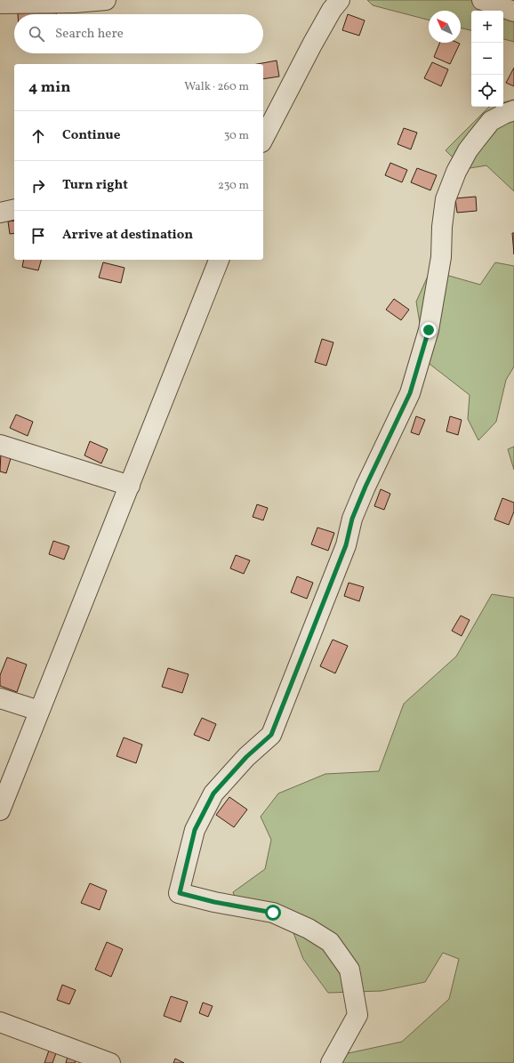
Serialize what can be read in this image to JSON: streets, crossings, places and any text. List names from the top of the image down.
{
  "north": "top left",
  "page": {
    "map_buttons": ["+", "−"],
    "search": "Search here",
    "heading": ["4 min", "Walk · 260 m"],
    "list": [
      ["Continue", "30 m"],
      ["Turn right", "230 m"],
      "Arrive at destination"
    ]
  }
}
